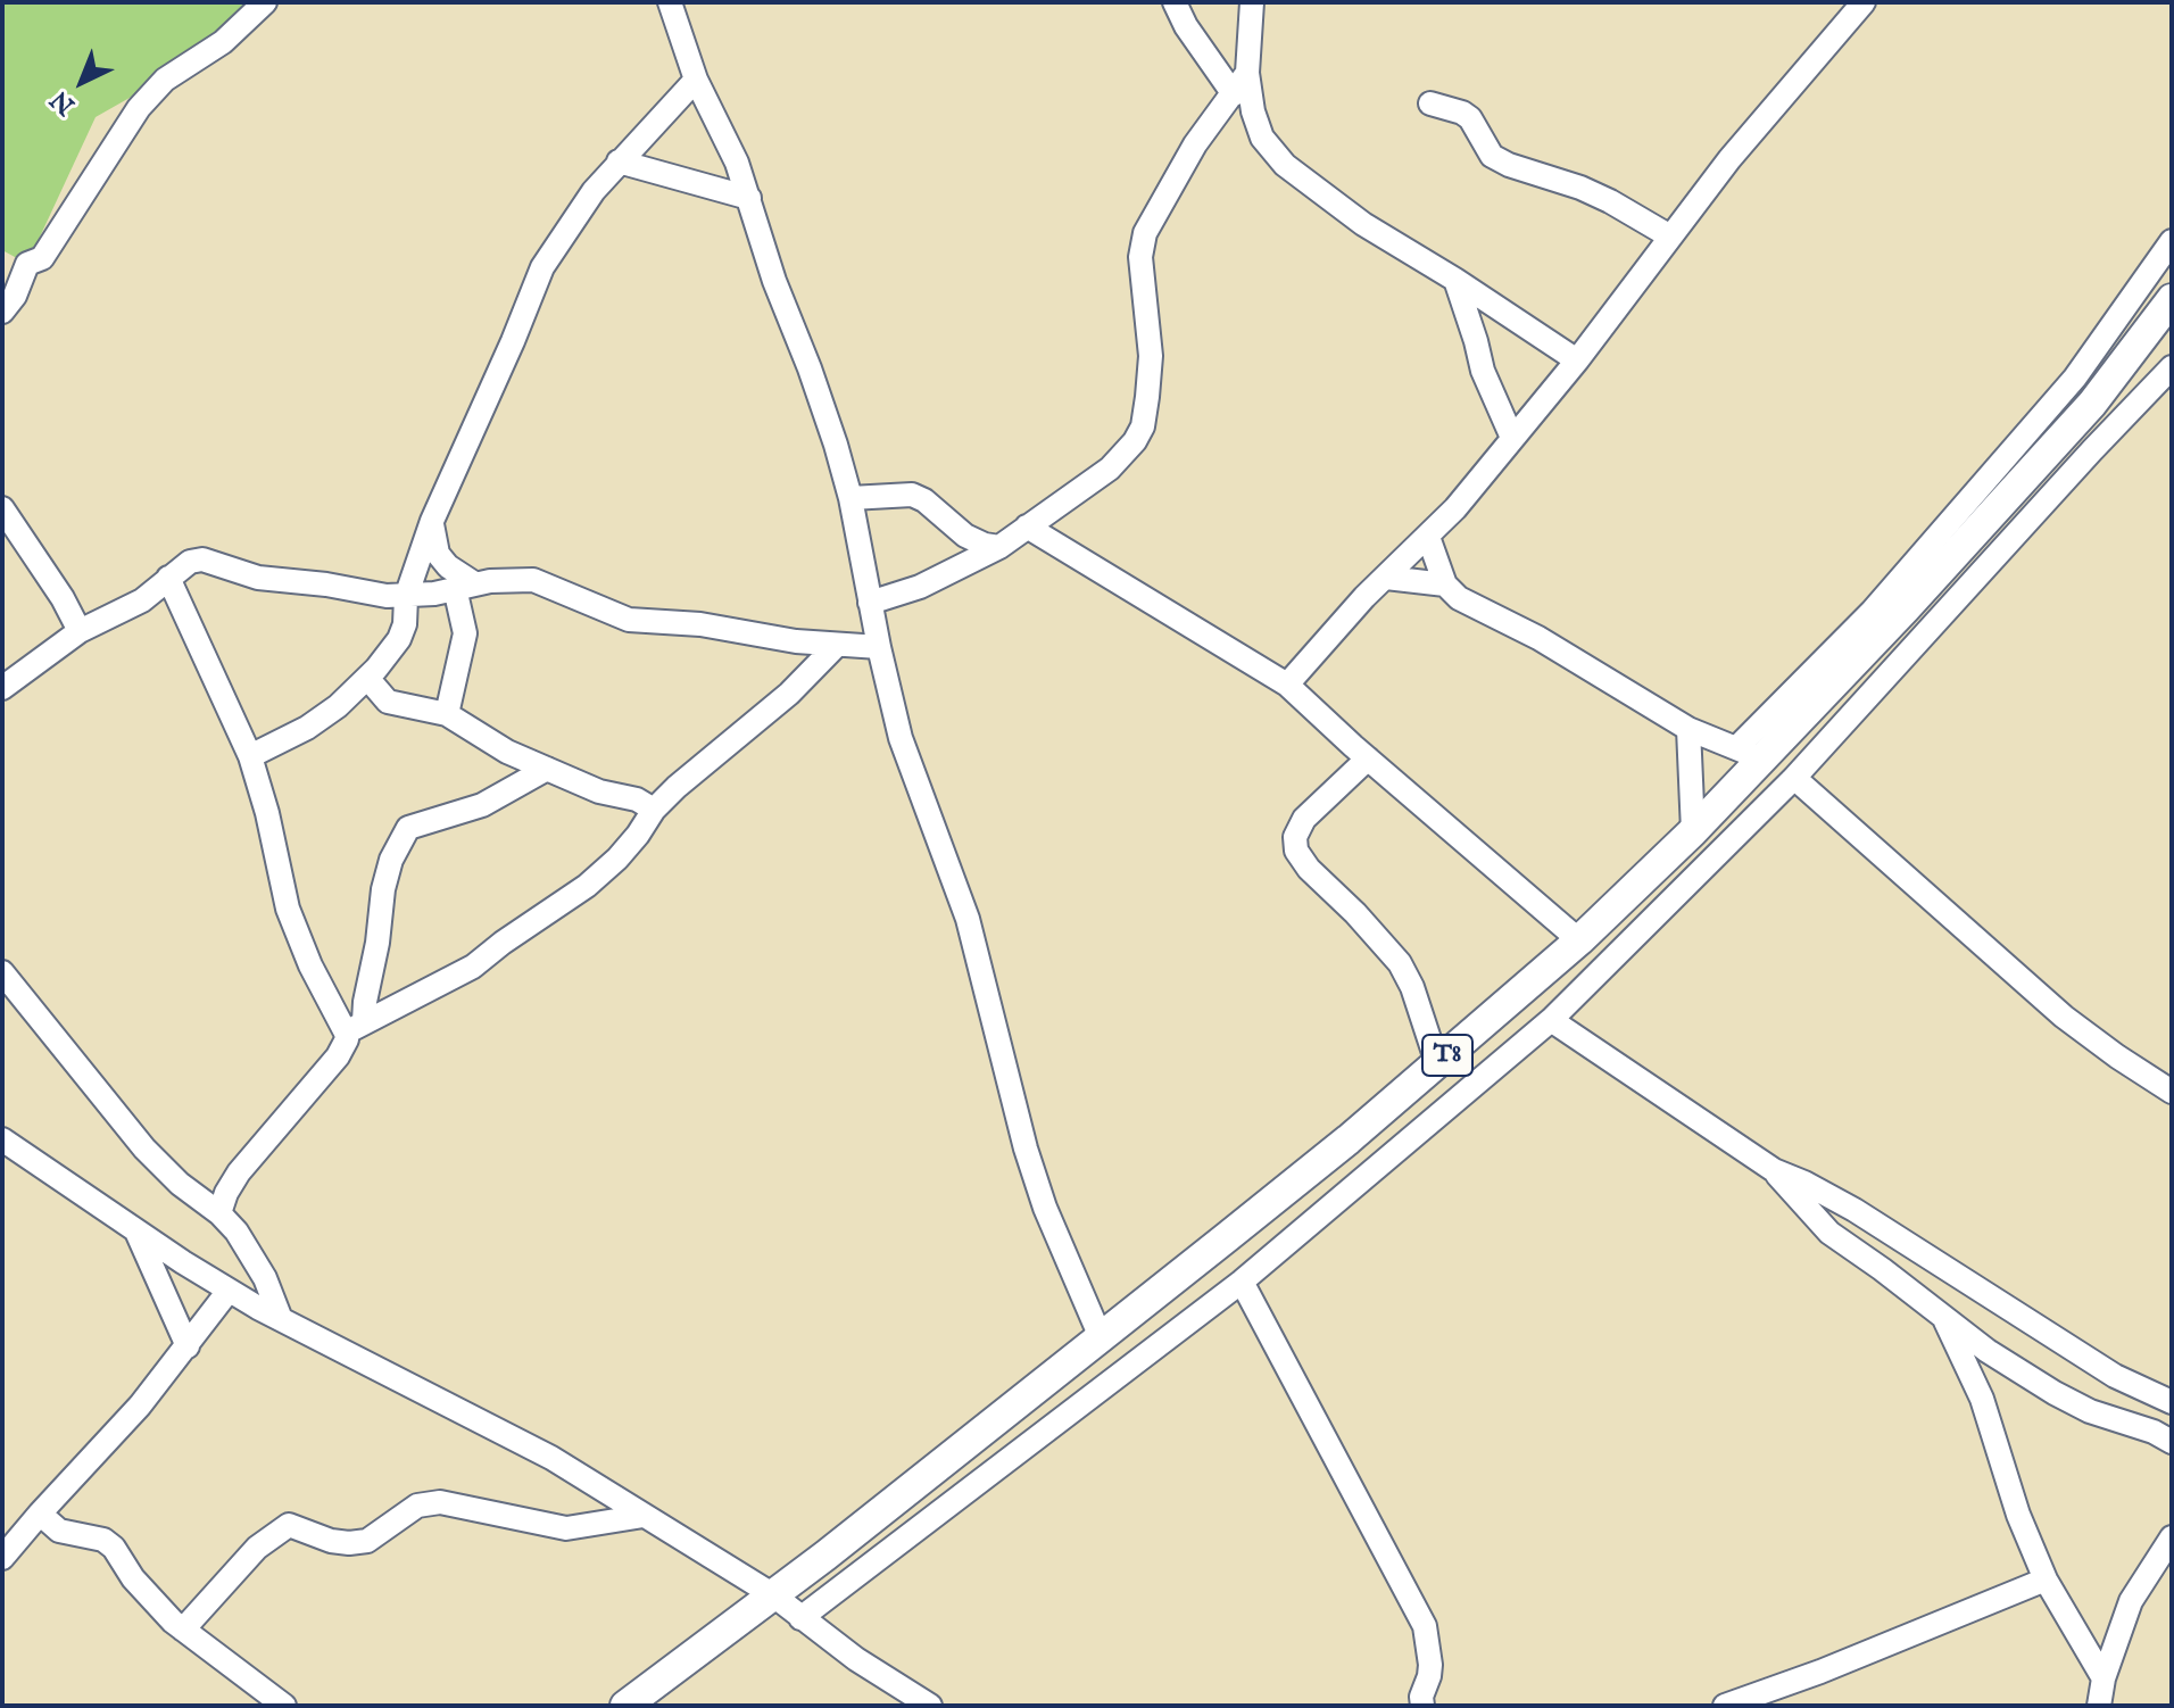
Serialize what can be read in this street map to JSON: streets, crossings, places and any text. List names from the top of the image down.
{
  "streets": {
    "main road": ["T8"]
  },
  "north": "bottom left"
}
